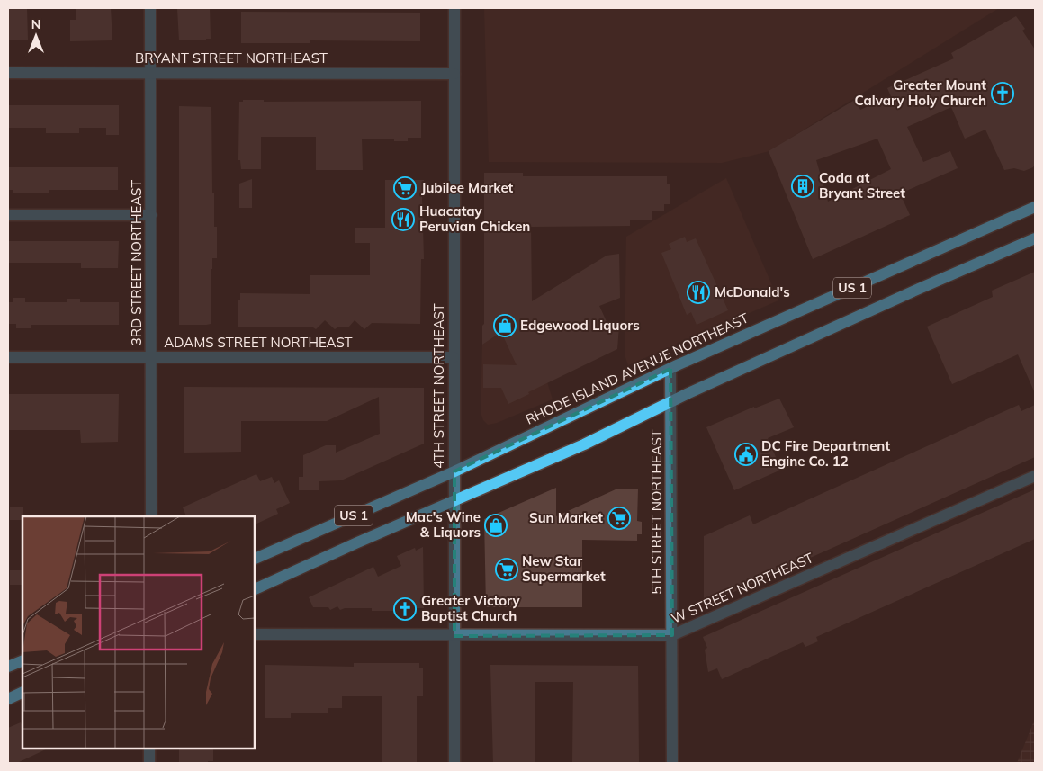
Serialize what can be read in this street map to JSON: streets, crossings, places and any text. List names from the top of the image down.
{
  "streets": {
    "main road": ["US 1", "RHODE ISLAND AVENUE NORTHEAST"],
    "street": [
      "BRYANT STREET NORTHEAST",
      "3RD STREET NORTHEAST",
      "ADAMS STREET NORTHEAST",
      "4TH STREET NORTHEAST",
      "5TH STREET NORTHEAST",
      "W STREET NORTHEAST"
    ]
  },
  "crossings": [
    ["BRYANT STREET NORTHEAST", "3RD STREET NORTHEAST"],
    ["BRYANT STREET NORTHEAST", "4TH STREET NORTHEAST"],
    ["3RD STREET NORTHEAST", "ADAMS STREET NORTHEAST"],
    ["US 1", "4TH STREET NORTHEAST"],
    ["US 1", "5TH STREET NORTHEAST"],
    ["ADAMS STREET NORTHEAST", "4TH STREET NORTHEAST"],
    ["RHODE ISLAND AVENUE NORTHEAST", "4TH STREET NORTHEAST"],
    ["RHODE ISLAND AVENUE NORTHEAST", "5TH STREET NORTHEAST"],
    ["4TH STREET NORTHEAST", "W STREET NORTHEAST"],
    ["5TH STREET NORTHEAST", "W STREET NORTHEAST"]
  ],
  "places": {
    "church": ["Greater Mount Calvary Holy Church", "Greater Victory Baptist Church"],
    "building": ["Coda at Bryant Street"],
    "supermarket": ["Jubilee Market", "Sun Market", "New Star Supermarket"],
    "restaurant": ["Huacatay Peruvian Chicken", "McDonald's"],
    "shop": ["Edgewood Liquors", "Mac's Wine & Liquors"],
    "public building": ["DC Fire Department Engine Co. 12"]
  },
  "north": "top"
}
